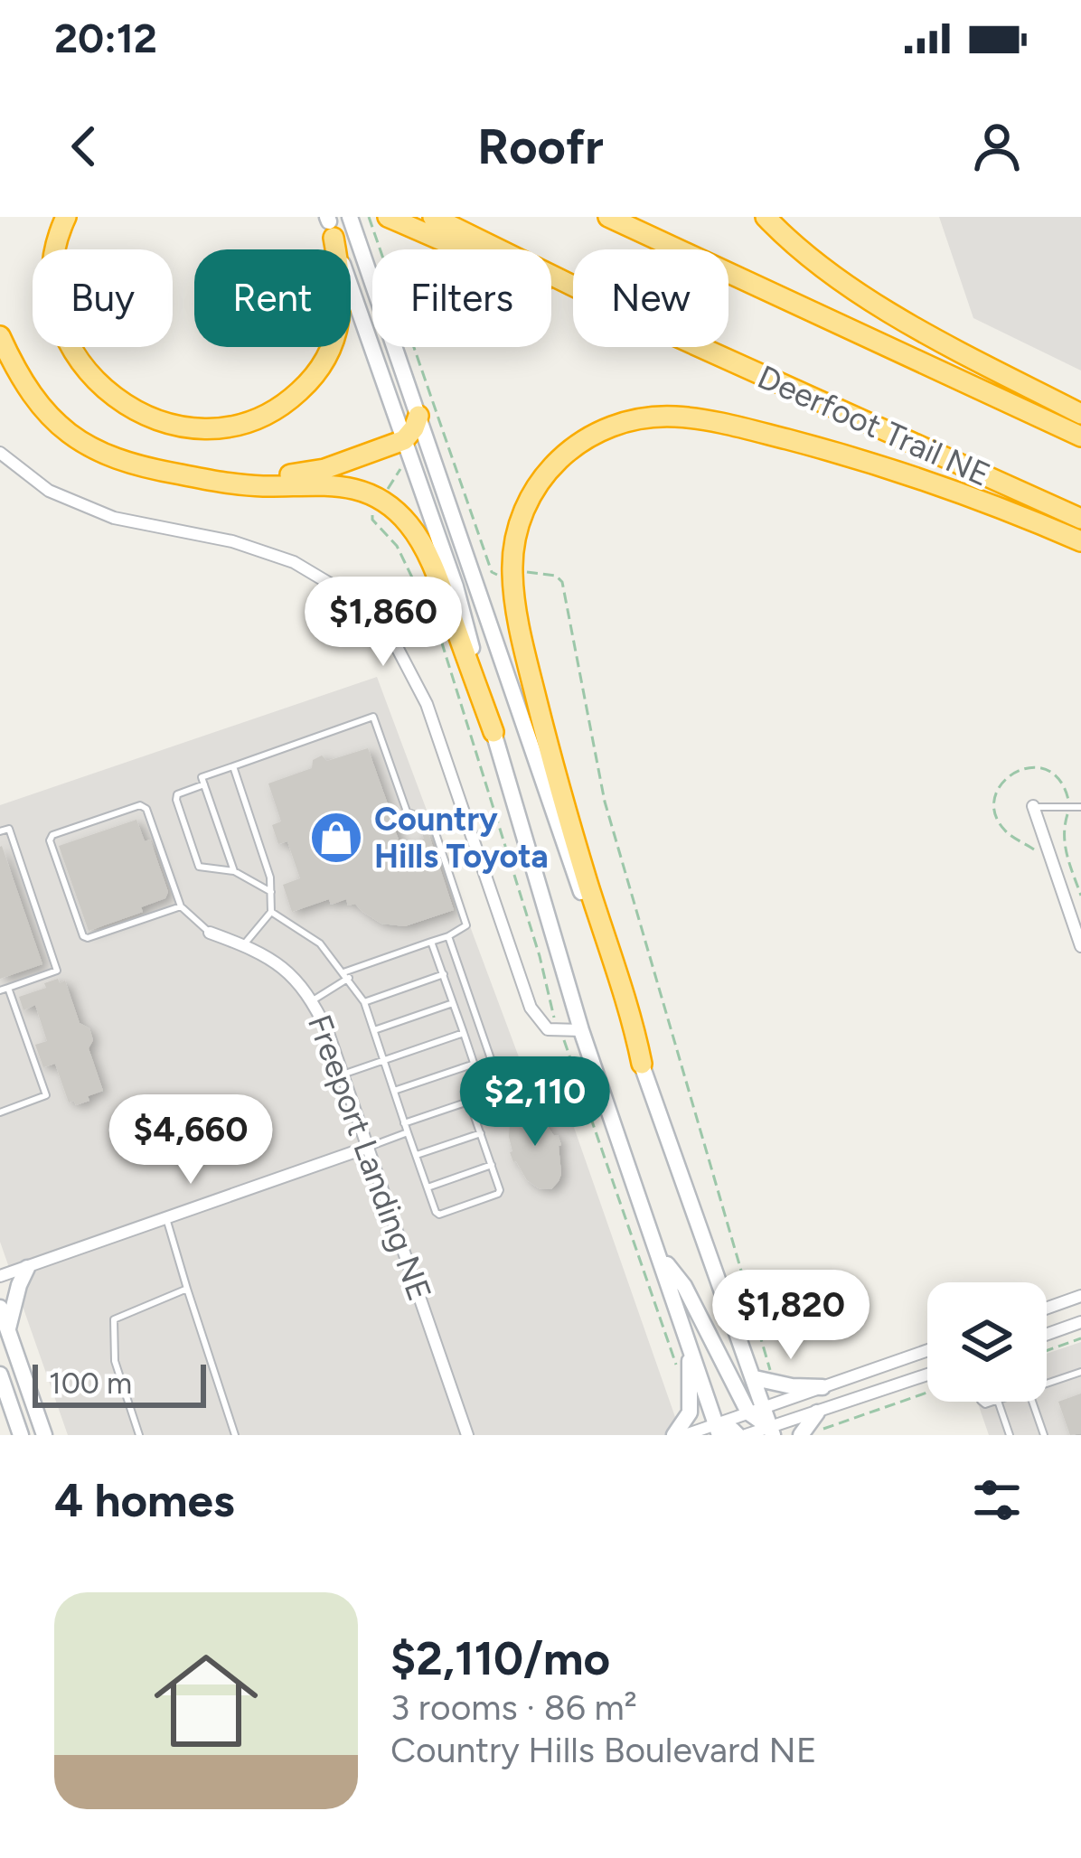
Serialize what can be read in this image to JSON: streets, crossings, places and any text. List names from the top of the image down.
{
  "streets": {
    "highway": ["Deerfoot Trail NE"],
    "street": ["Freeport Landing NE"]
  },
  "places": {
    "shop": ["Country Hills Toyota"]
  },
  "scale_bar": "100 m",
  "page": {
    "status": "20:12",
    "header": "Roofr",
    "chip": [
      "Buy",
      "Rent",
      "Filters",
      "New"
    ],
    "price": [
      "$1,860",
      "$2,110",
      "$4,660",
      "$1,820"
    ],
    "scale": "100 m",
    "heading": "4 homes",
    "list": [
      {
        "name": "$2,110/mo",
        "note": "3 rooms · 86 m² · Country Hills Boulevard NE"
      }
    ]
  }
}
